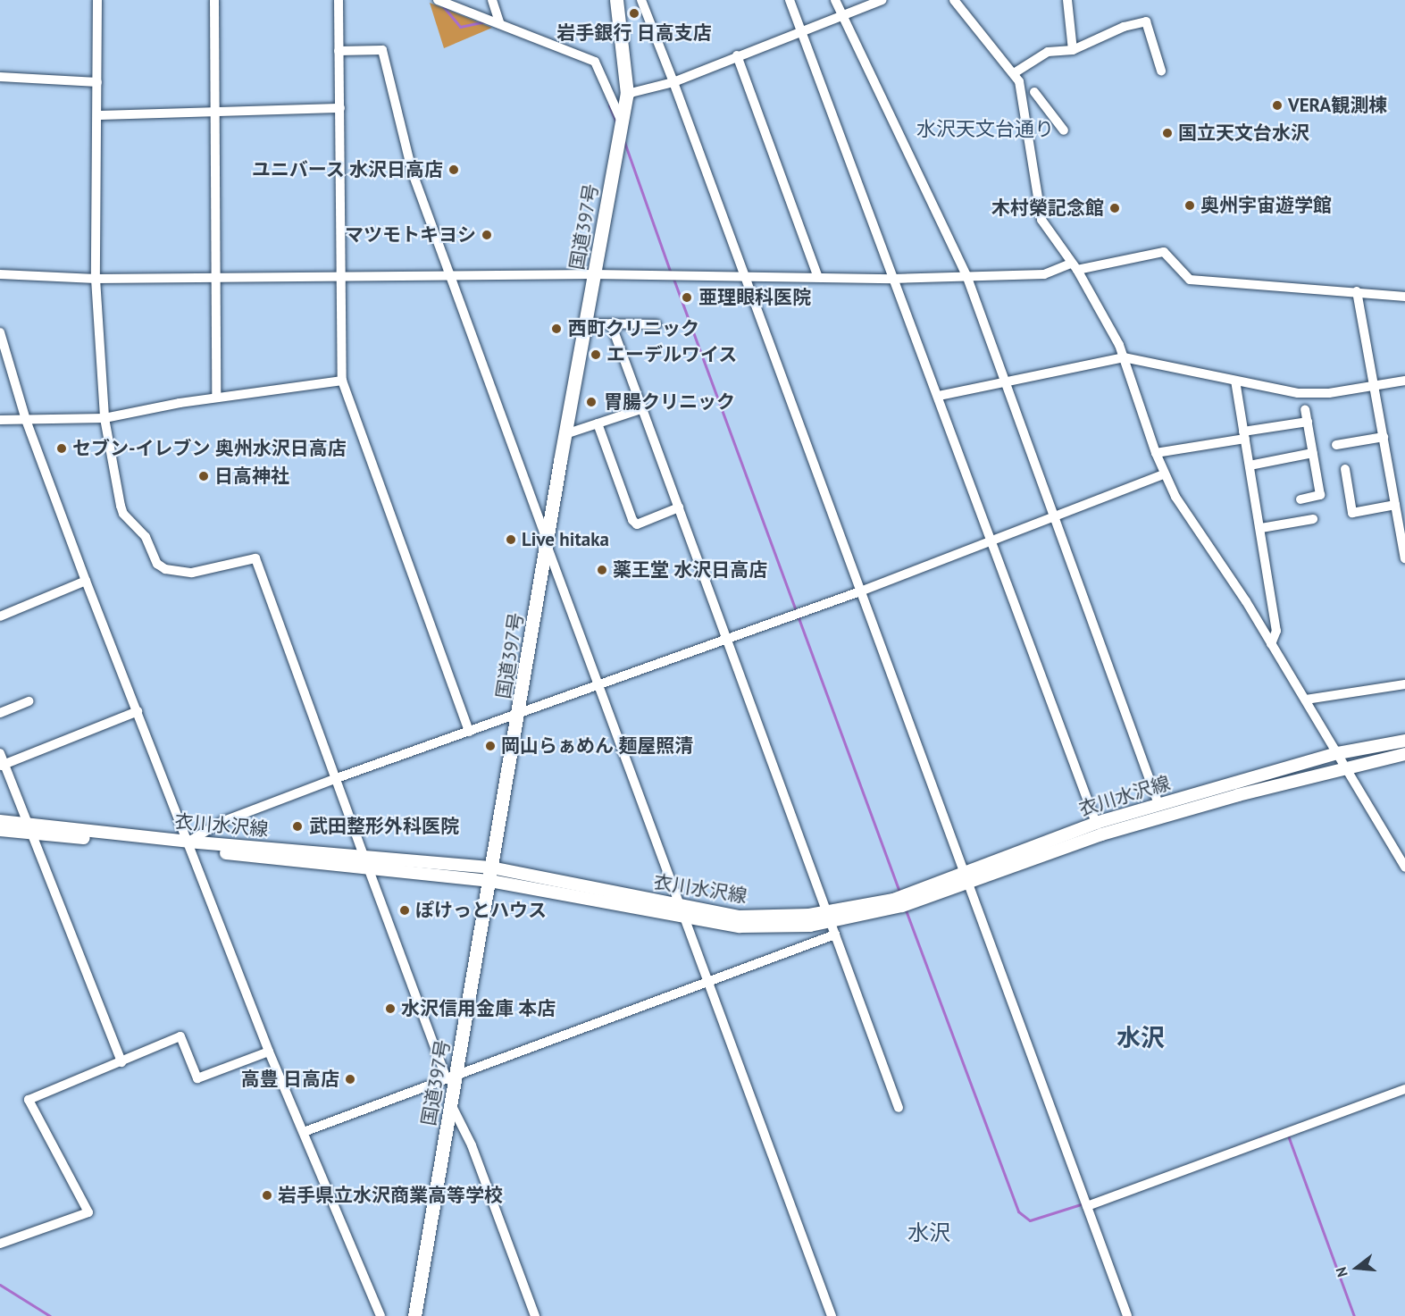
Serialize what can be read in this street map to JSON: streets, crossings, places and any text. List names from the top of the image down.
{
  "streets": {
    "highway": ["国道397号"],
    "main road": ["衣川水沢線"]
  },
  "crossings": [
    ["国道397号", "衣川水沢線"]
  ],
  "districts": ["水沢天文台通り", "水沢", "水沢"],
  "places": [
    "岩手銀行 日高支店",
    "VERA観測棟",
    "国立天文台水沢",
    "ユニバース 水沢日高店",
    "奥州宇宙遊学館",
    "木村榮記念館",
    "マツモトキヨシ",
    "亜理眼科医院",
    "西町クリニック",
    "エーデルワイス",
    "胃腸クリニック",
    "セブン-イレブン 奥州水沢日高店",
    "日高神社",
    "Live hitaka",
    "薬王堂 水沢日高店",
    "岡山らぁめん 麺屋照清",
    "武田整形外科医院",
    "ぽけっとハウス",
    "水沢信用金庫 本店",
    "高豊 日高店",
    "岩手県立水沢商業高等学校"
  ],
  "north": "left"
}
